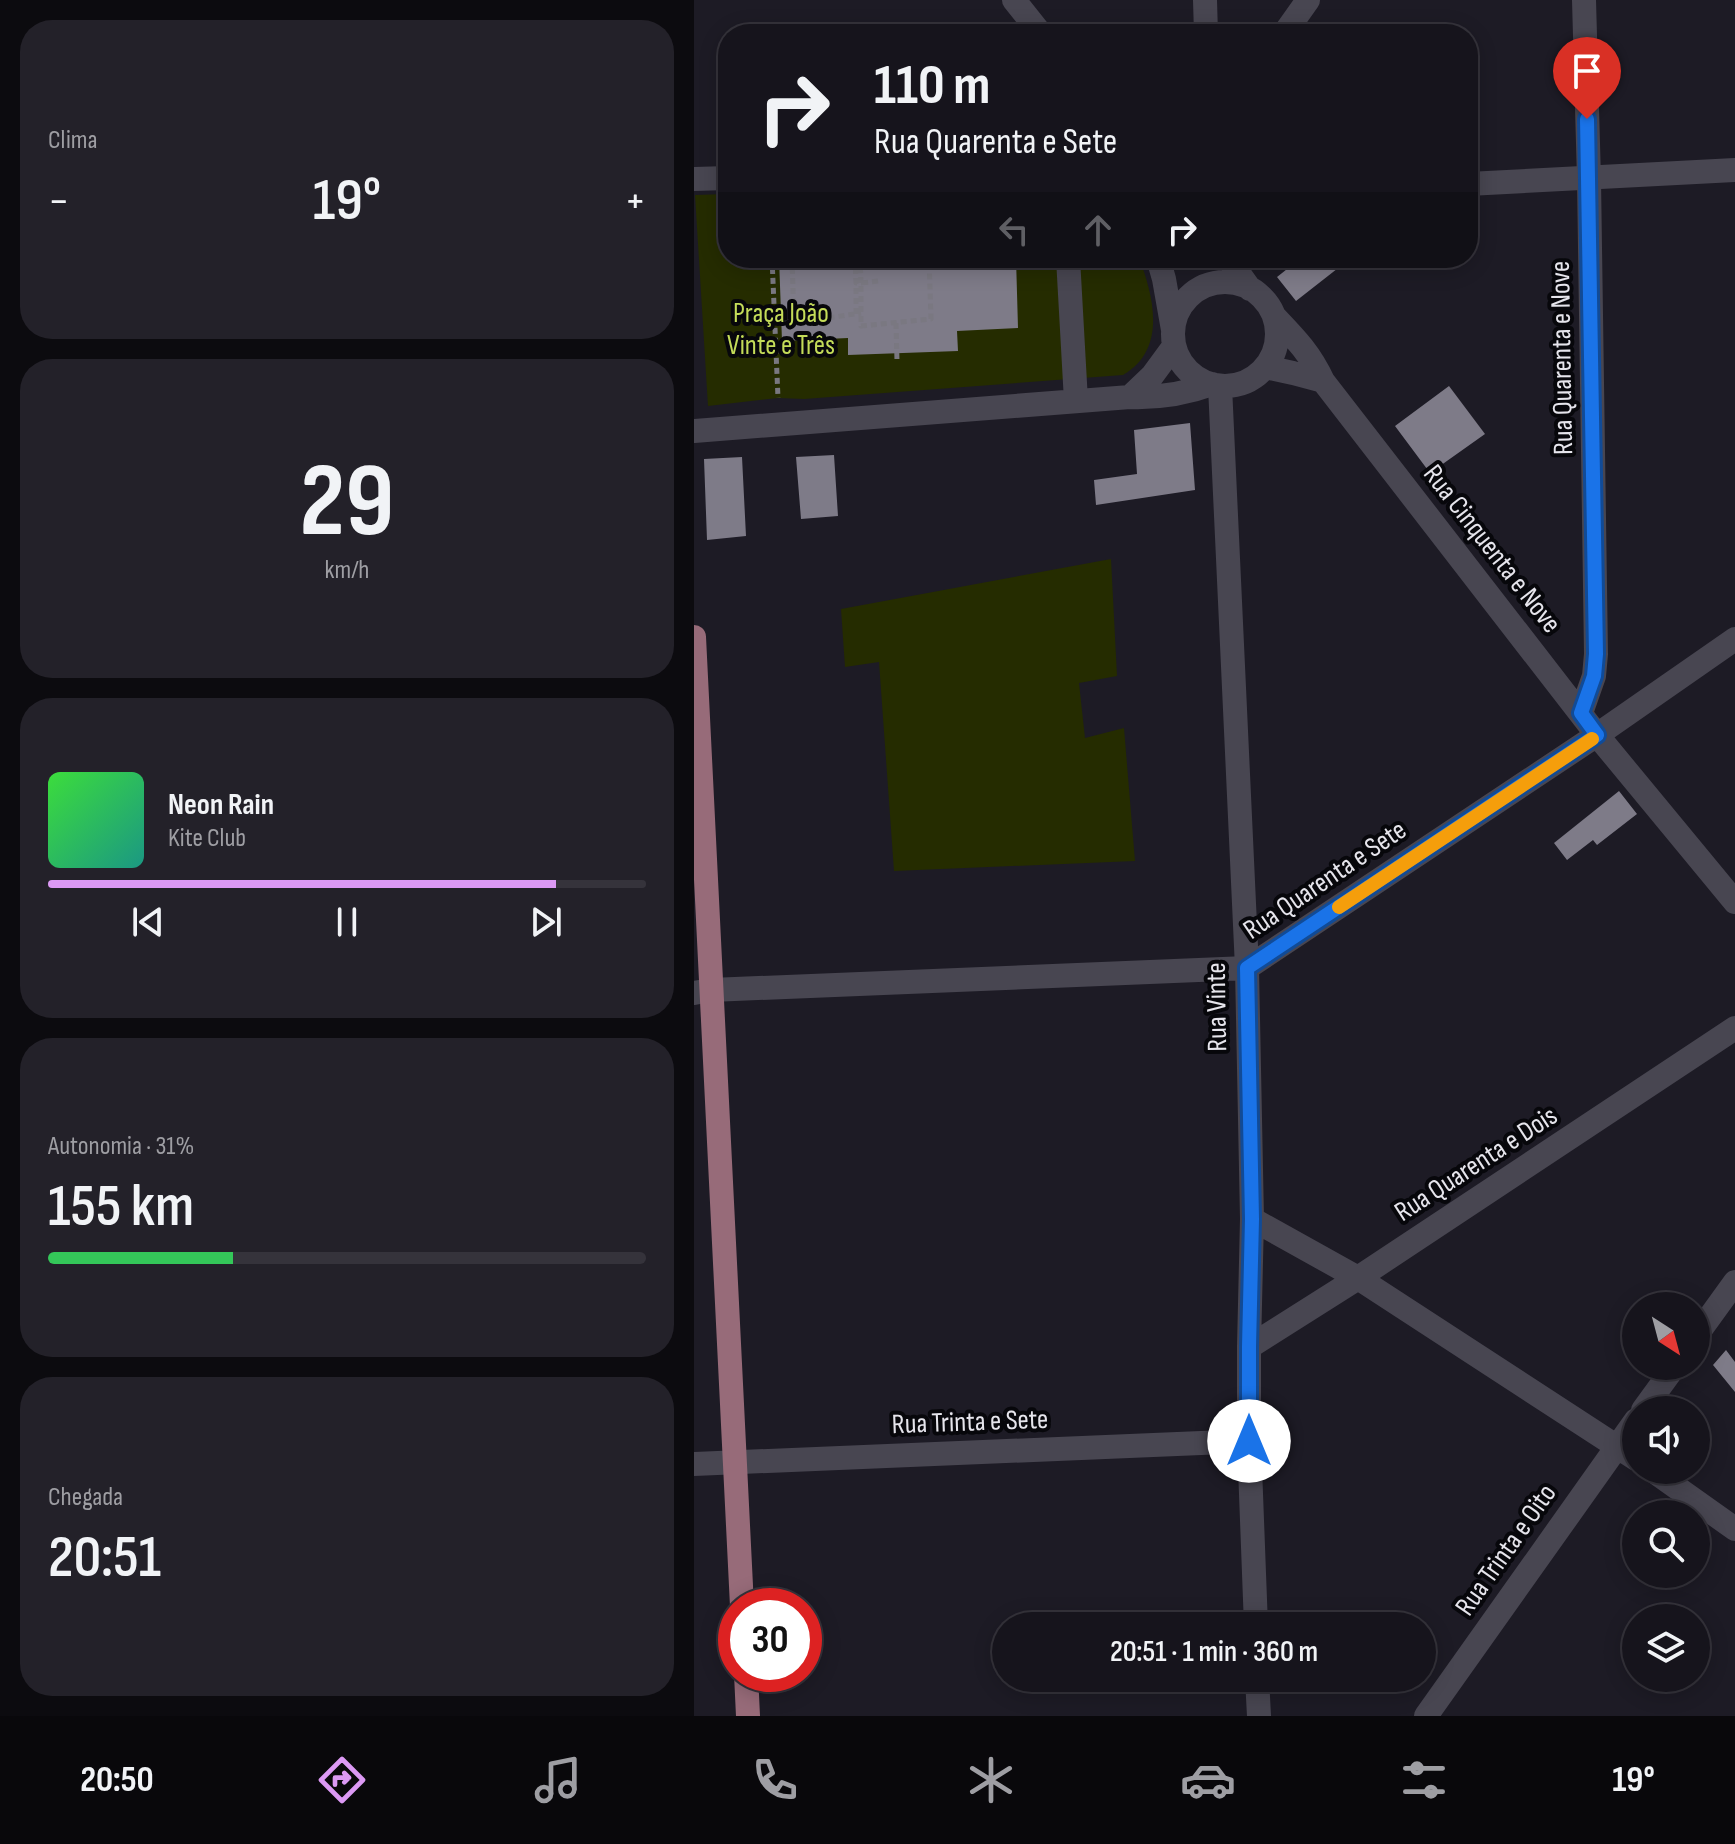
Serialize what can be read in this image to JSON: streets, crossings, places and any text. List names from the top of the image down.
{
  "streets": {
    "street": [
      "Rua Quarenta e Nove",
      "Rua Cinquenta e Nove",
      "Rua Quarenta e Sete",
      "Rua Vinte",
      "Rua Quarenta e Dois",
      "Rua Trinta e Sete",
      "Rua Trinta e Oito"
    ]
  },
  "crossings": [
    ["Rua Quarenta e Nove", "Rua Cinquenta e Nove"],
    ["Rua Cinquenta e Nove", "Rua Quarenta e Sete"],
    ["Rua Cinquenta e Nove", "Rua Vinte"],
    ["Rua Quarenta e Sete", "Rua Vinte"],
    ["Rua Vinte", "Rua Quarenta e Dois"],
    ["Rua Vinte", "Rua Trinta e Sete"]
  ],
  "parks": ["Praça João Vinte e Três"],
  "north": "bottom right",
  "page": {
    "tile": [
      "Clima",
      ["29", "km/h"],
      ["Autonomia · 31%", "155 km"],
      ["Chegada", "20:51"]
    ],
    "turn": ["110 m", "Rua Quarenta e Sete"],
    "heat": ["−", "19°", "+"],
    "song": ["Neon Rain", "Kite Club"],
    "limit": "30",
    "trip": "20:51 · 1 min · 360 m",
    "tabs": ["20:50", "19°"]
  }
}
